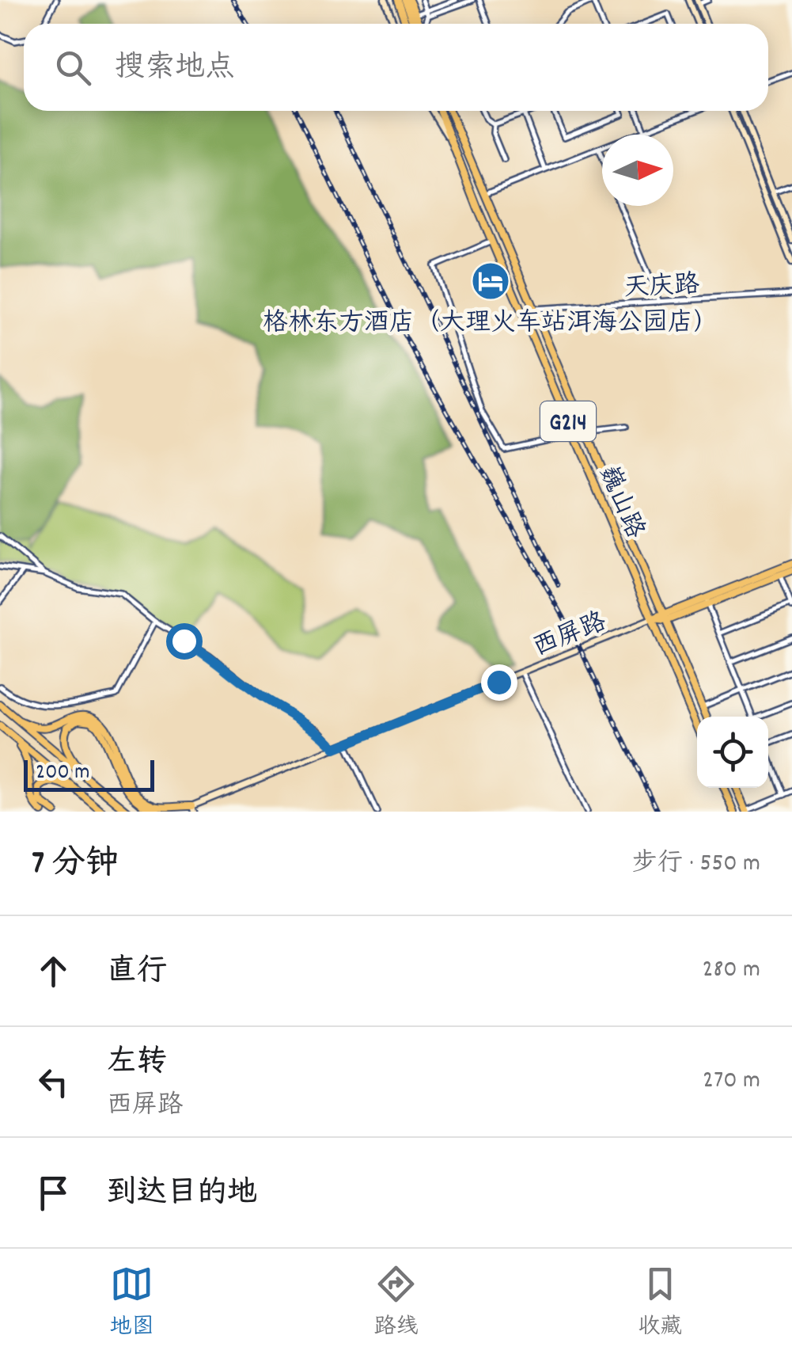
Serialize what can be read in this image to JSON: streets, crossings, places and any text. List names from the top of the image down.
{
  "streets": {
    "main road": ["G214", "巍山路", "西屏路"],
    "street": ["天庆路"]
  },
  "crossings": [
    ["天庆路", "巍山路"],
    ["巍山路", "西屏路"]
  ],
  "places": {
    "hotel": ["格林东方酒店（大理火车站洱海公园店）"]
  },
  "scale_bar": "200 m",
  "north": "right",
  "page": {
    "search": "搜索地点",
    "scale": "200 m",
    "heading": ["7 分钟", "步行 · 550 m"],
    "list": [
      ["直行", "280 m"],
      ["左转", "西屏路", "270 m"],
      "到达目的地"
    ],
    "nav": ["地图", "路线", "收藏"]
  }
}
